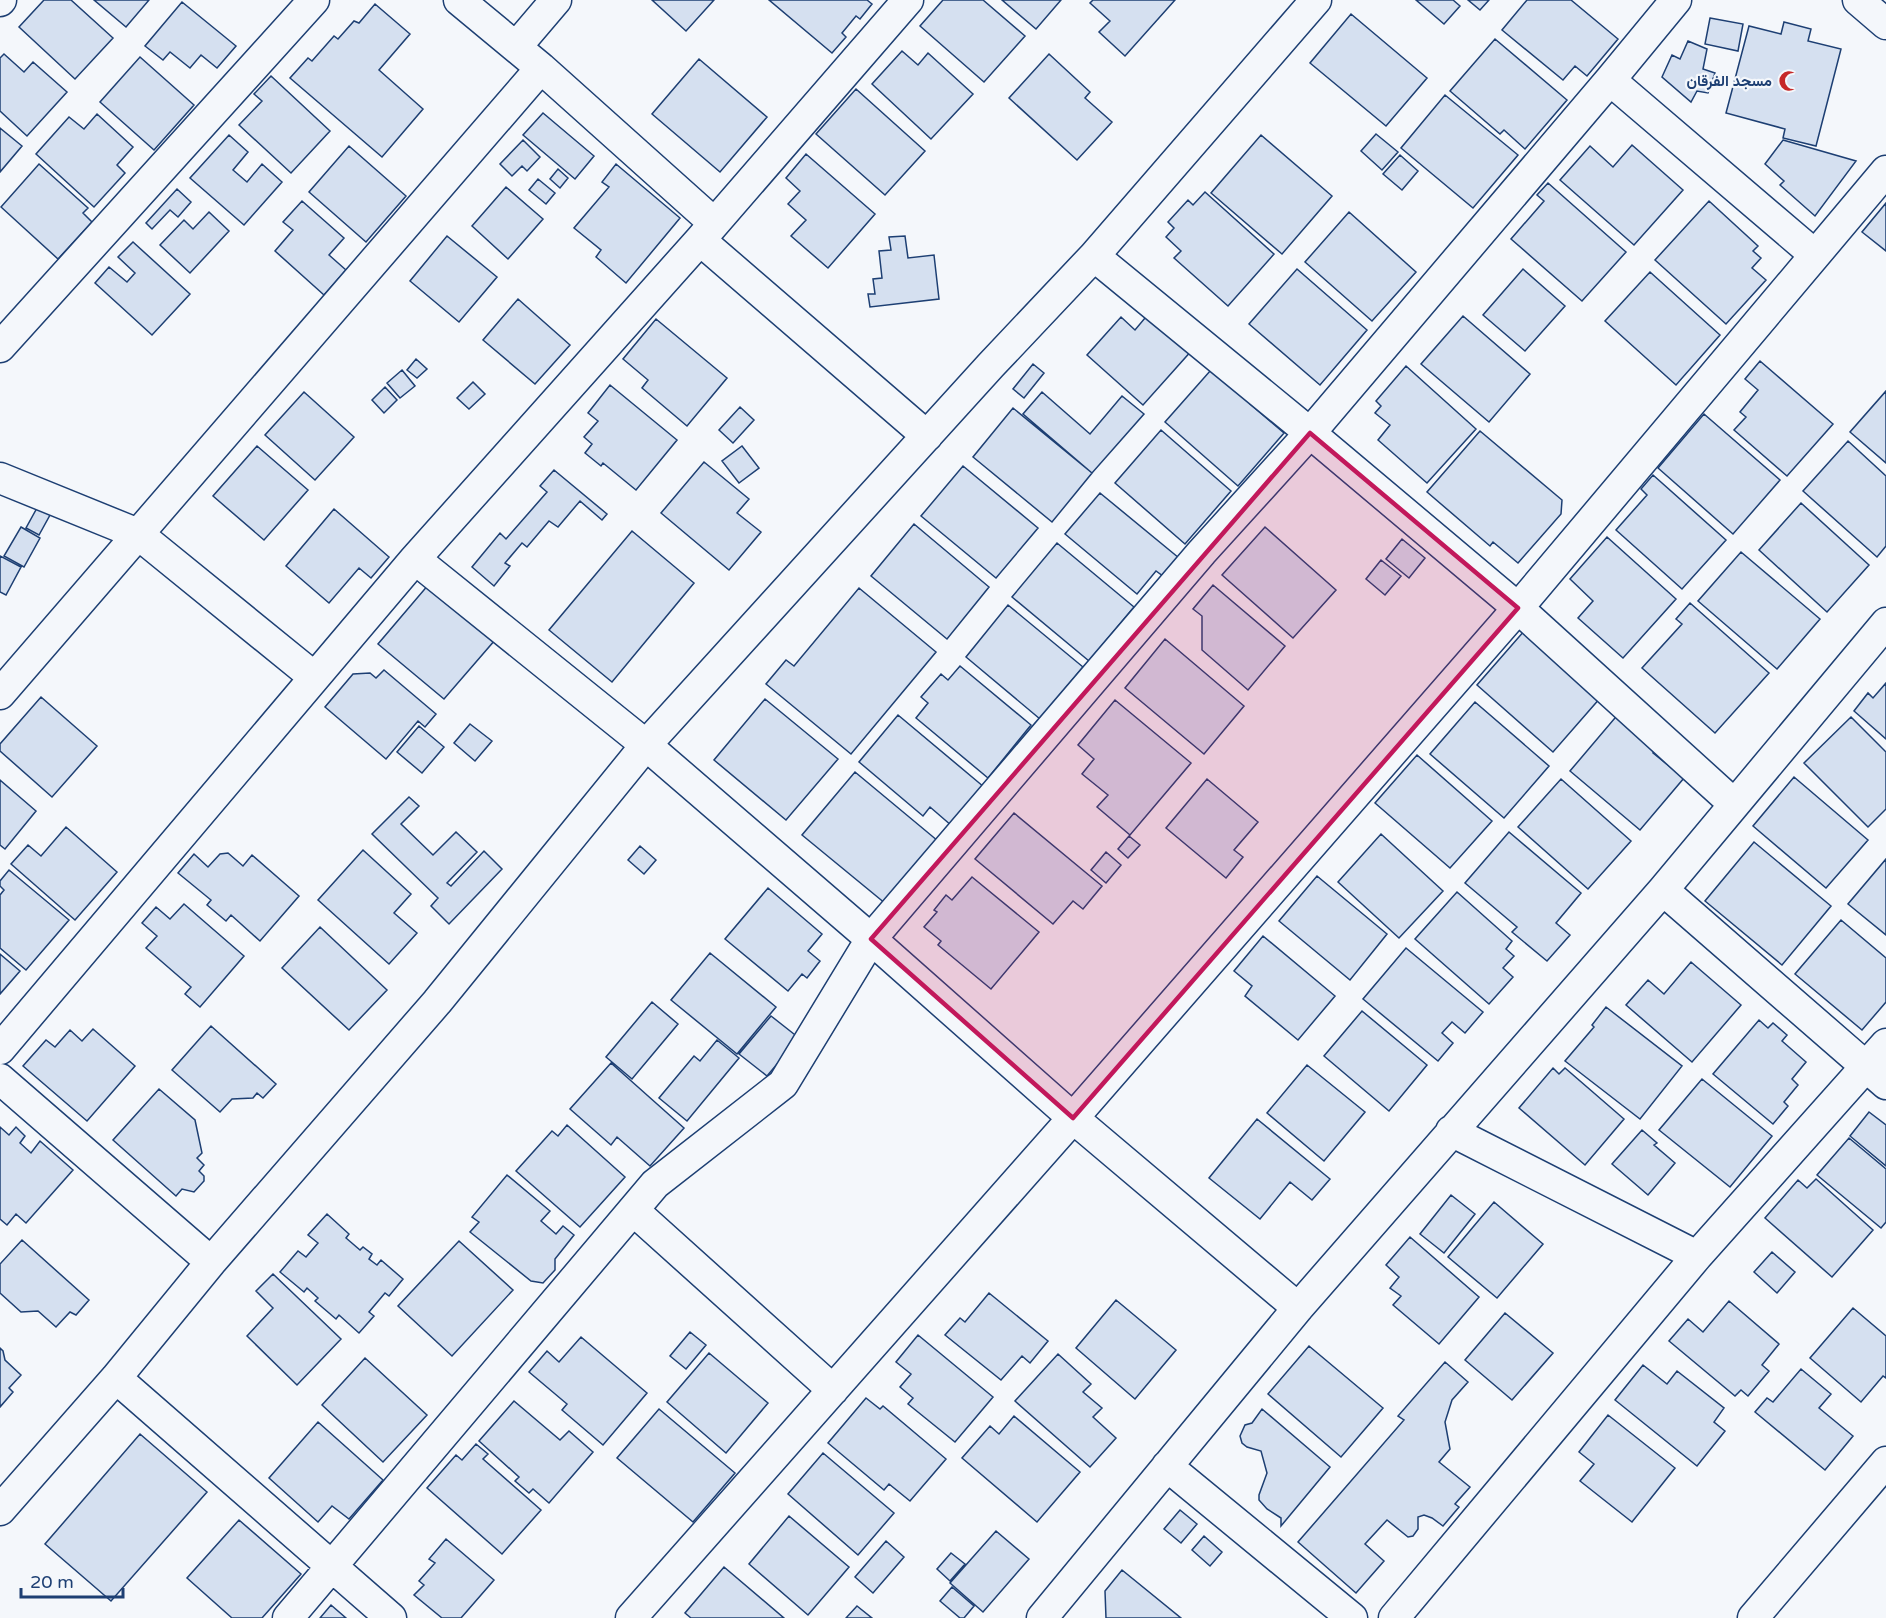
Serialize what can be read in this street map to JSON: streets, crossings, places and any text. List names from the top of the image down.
{
  "places": {
    "mosque": ["مسجد الفرقان"]
  },
  "scale_bar": "20 m"
}
